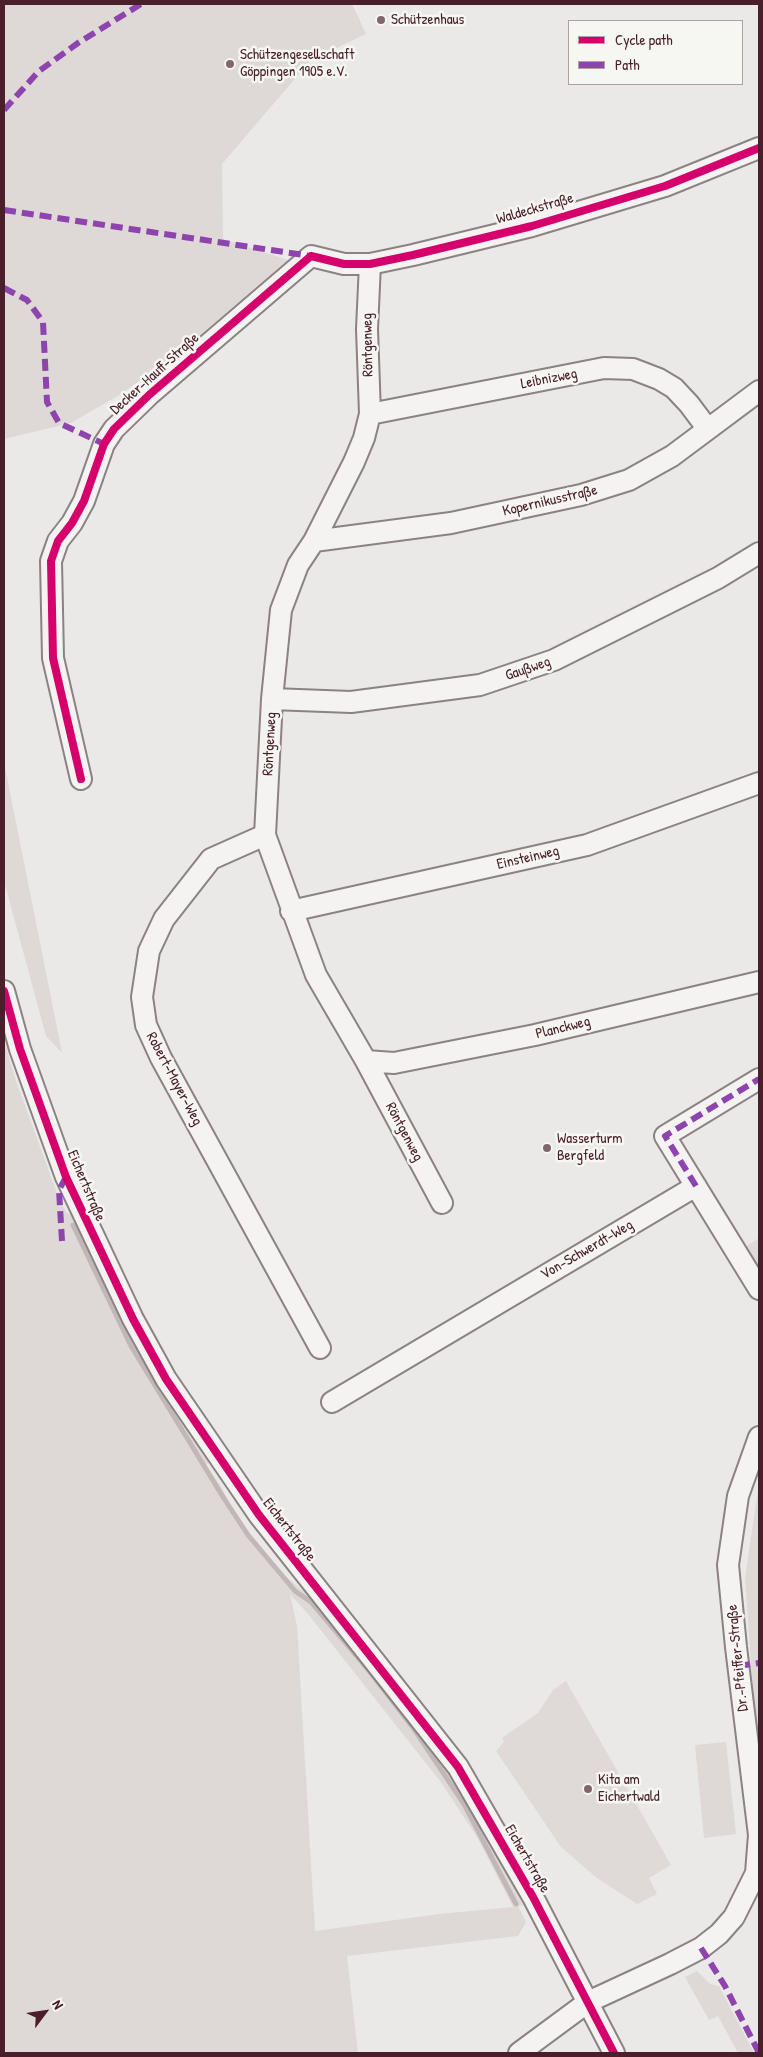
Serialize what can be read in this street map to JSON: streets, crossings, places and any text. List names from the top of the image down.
{
  "streets": {
    "street": [
      "Waldeckstraße",
      "Röntgenweg",
      "Decker-Hauff-Straße",
      "Leibnizweg",
      "Kopernikusstraße",
      "Gaußweg",
      "Einsteinweg",
      "Planckweg",
      "Robert-Mayer-Weg",
      "Eichertstraße",
      "Von-Schwerdt-Weg",
      "Dr.-Pfeiffer-Straße"
    ]
  },
  "crossings": [
    ["Waldeckstraße", "Röntgenweg"],
    ["Waldeckstraße", "Decker-Hauff-Straße"],
    ["Röntgenweg", "Leibnizweg"],
    ["Röntgenweg", "Kopernikusstraße"],
    ["Röntgenweg", "Gaußweg"],
    ["Röntgenweg", "Einsteinweg"],
    ["Röntgenweg", "Planckweg"],
    ["Röntgenweg", "Robert-Mayer-Weg"],
    ["Leibnizweg", "Kopernikusstraße"],
    ["Eichertstraße", "Dr.-Pfeiffer-Straße"]
  ],
  "places": [
    "Schützenhaus",
    "Schützengesellschaft Göppingen 1905 e.V.",
    "Wasserturm Bergfeld",
    "Kita am Eichertwald"
  ],
  "legend": ["Cycle path", "Path"],
  "north": "top right"
}
